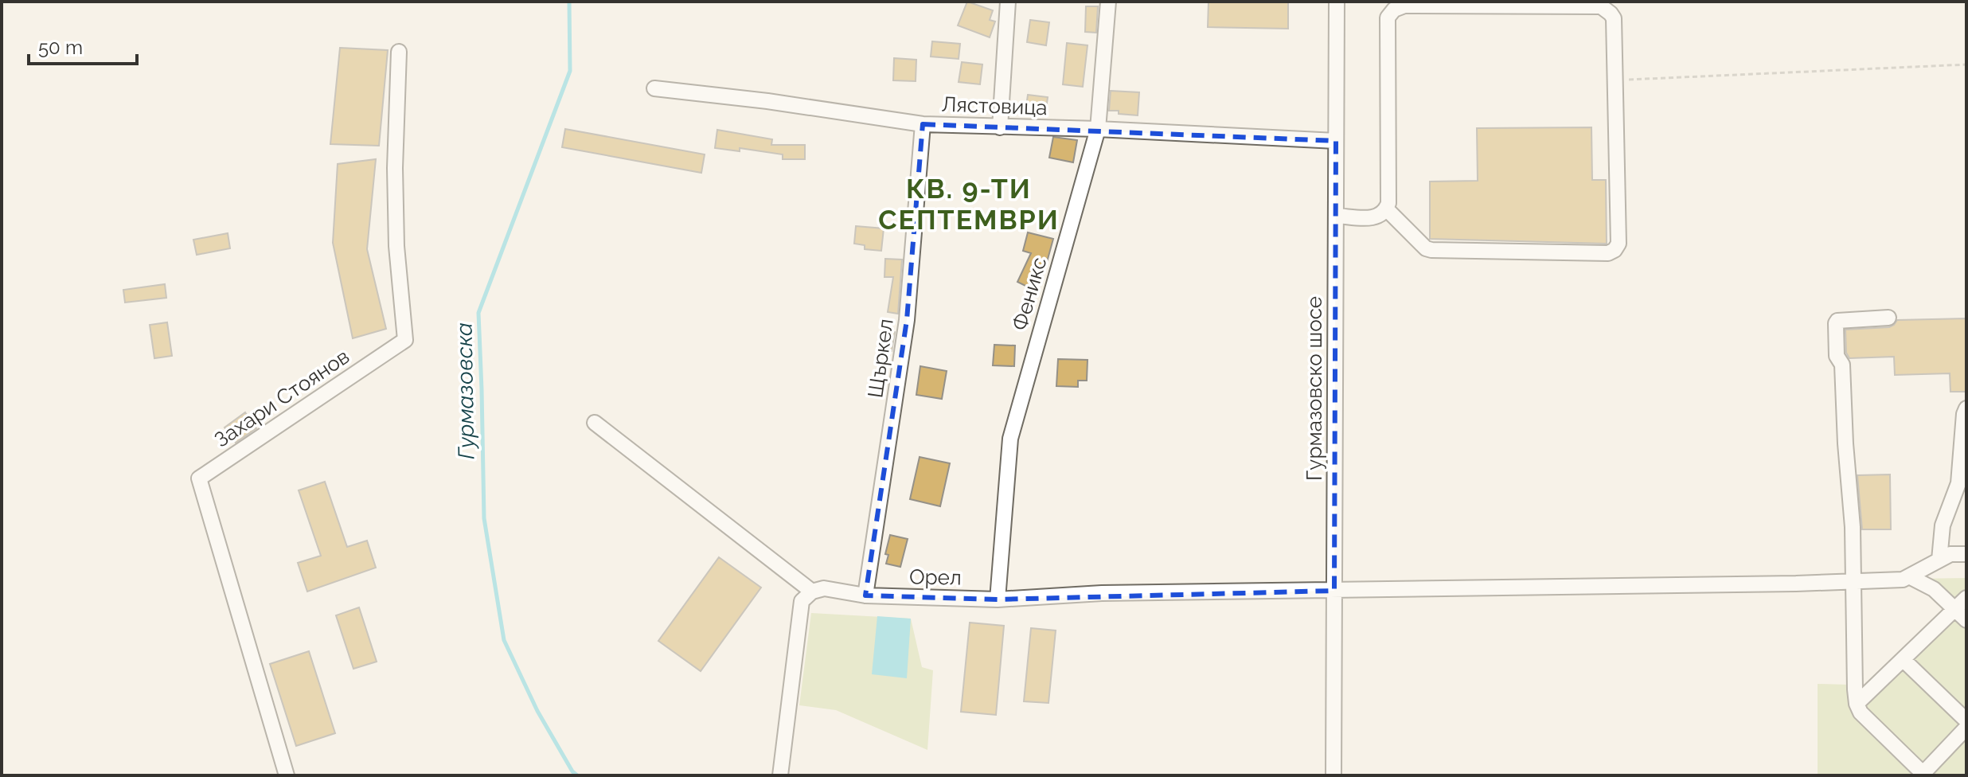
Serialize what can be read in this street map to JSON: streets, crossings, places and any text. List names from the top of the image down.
{
  "streets": {
    "street": [
      "Лястовица",
      "Феникс",
      "Щъркел",
      "Гурмазовско шосе",
      "Захари Стоянов",
      "Орел"
    ]
  },
  "crossings": [
    ["Лястовица", "Феникс"],
    ["Лястовица", "Щъркел"],
    ["Лястовица", "Гурмазовско шосе"],
    ["Феникс", "Орел"],
    ["Щъркел", "Орел"],
    ["Гурмазовско шосе", "Орел"]
  ],
  "districts": ["КВ. 9-ТИ СЕПТЕМВРИ"],
  "water": ["Гурмазовска"],
  "scale_bar": "50 m"
}
